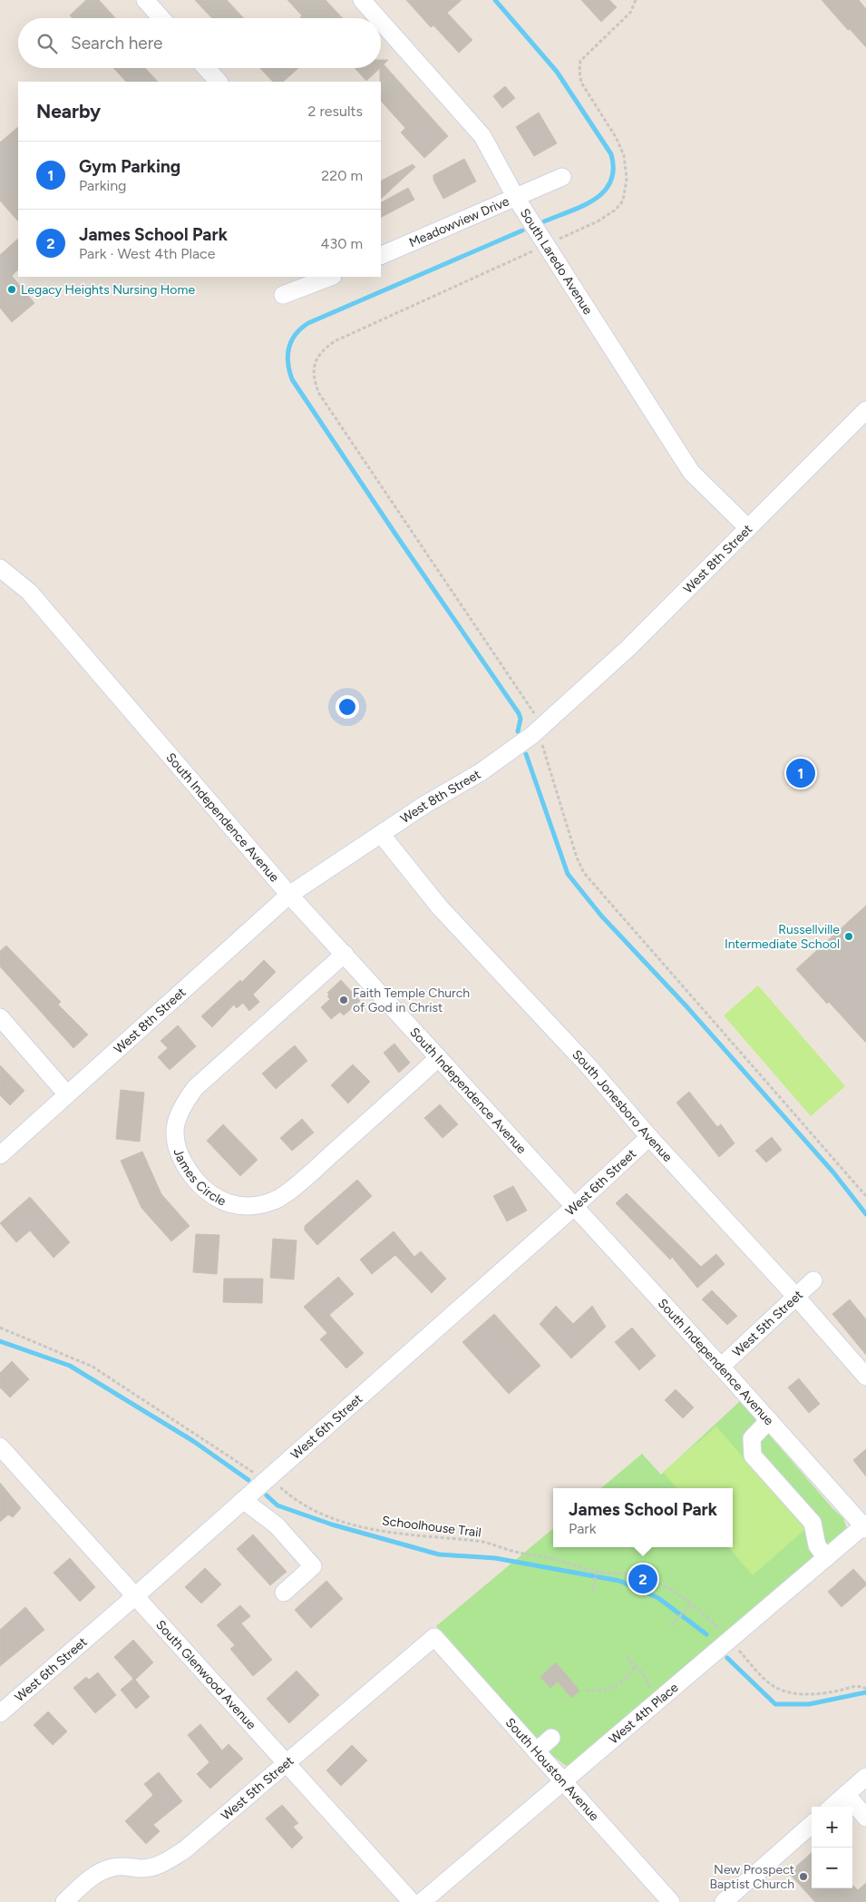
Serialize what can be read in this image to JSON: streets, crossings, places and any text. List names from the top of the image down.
{
  "streets": {
    "street": [
      "Meadowview Drive",
      "South Laredo Avenue",
      "West 8th Street",
      "South Independence Avenue",
      "South Jonesboro Avenue",
      "James Circle",
      "West 6th Street",
      "West 5th Street",
      "South Glenwood Avenue",
      "West 4th Place",
      "South Houston Avenue"
    ],
    "path": ["Schoolhouse Trail"]
  },
  "crossings": [
    ["Meadowview Drive", "South Laredo Avenue"],
    ["South Laredo Avenue", "West 8th Street"],
    ["West 8th Street", "South Independence Avenue"],
    ["West 8th Street", "South Jonesboro Avenue"],
    ["South Independence Avenue", "James Circle"],
    ["South Independence Avenue", "West 6th Street"],
    ["South Independence Avenue", "West 5th Street"],
    ["South Independence Avenue", "West 4th Place"],
    ["South Jonesboro Avenue", "West 6th Street"],
    ["South Jonesboro Avenue", "West 5th Street"],
    ["West 6th Street", "Schoolhouse Trail"],
    ["West 6th Street", "South Glenwood Avenue"],
    ["West 5th Street", "South Glenwood Avenue"],
    ["West 5th Street", "South Houston Avenue"],
    ["Schoolhouse Trail", "West 4th Place"],
    ["West 4th Place", "South Houston Avenue"]
  ],
  "places": [
    "Legacy Heights Nursing Home",
    "Russellville Intermediate School",
    "Faith Temple Church of God in Christ",
    "New Prospect Baptist Church"
  ],
  "page": {
    "search": "Search here",
    "heading": ["Nearby", "2 results"],
    "list": [
      {
        "mark": "1",
        "name": "Gym Parking",
        "note": "Parking",
        "value": "220 m"
      },
      {
        "mark": "2",
        "name": "James School Park",
        "note": "Park · West 4th Place",
        "value": "430 m"
      }
    ],
    "pins": ["1", "2"],
    "popup": ["James School Park", "Park"],
    "map_buttons": ["+", "−"]
  }
}
